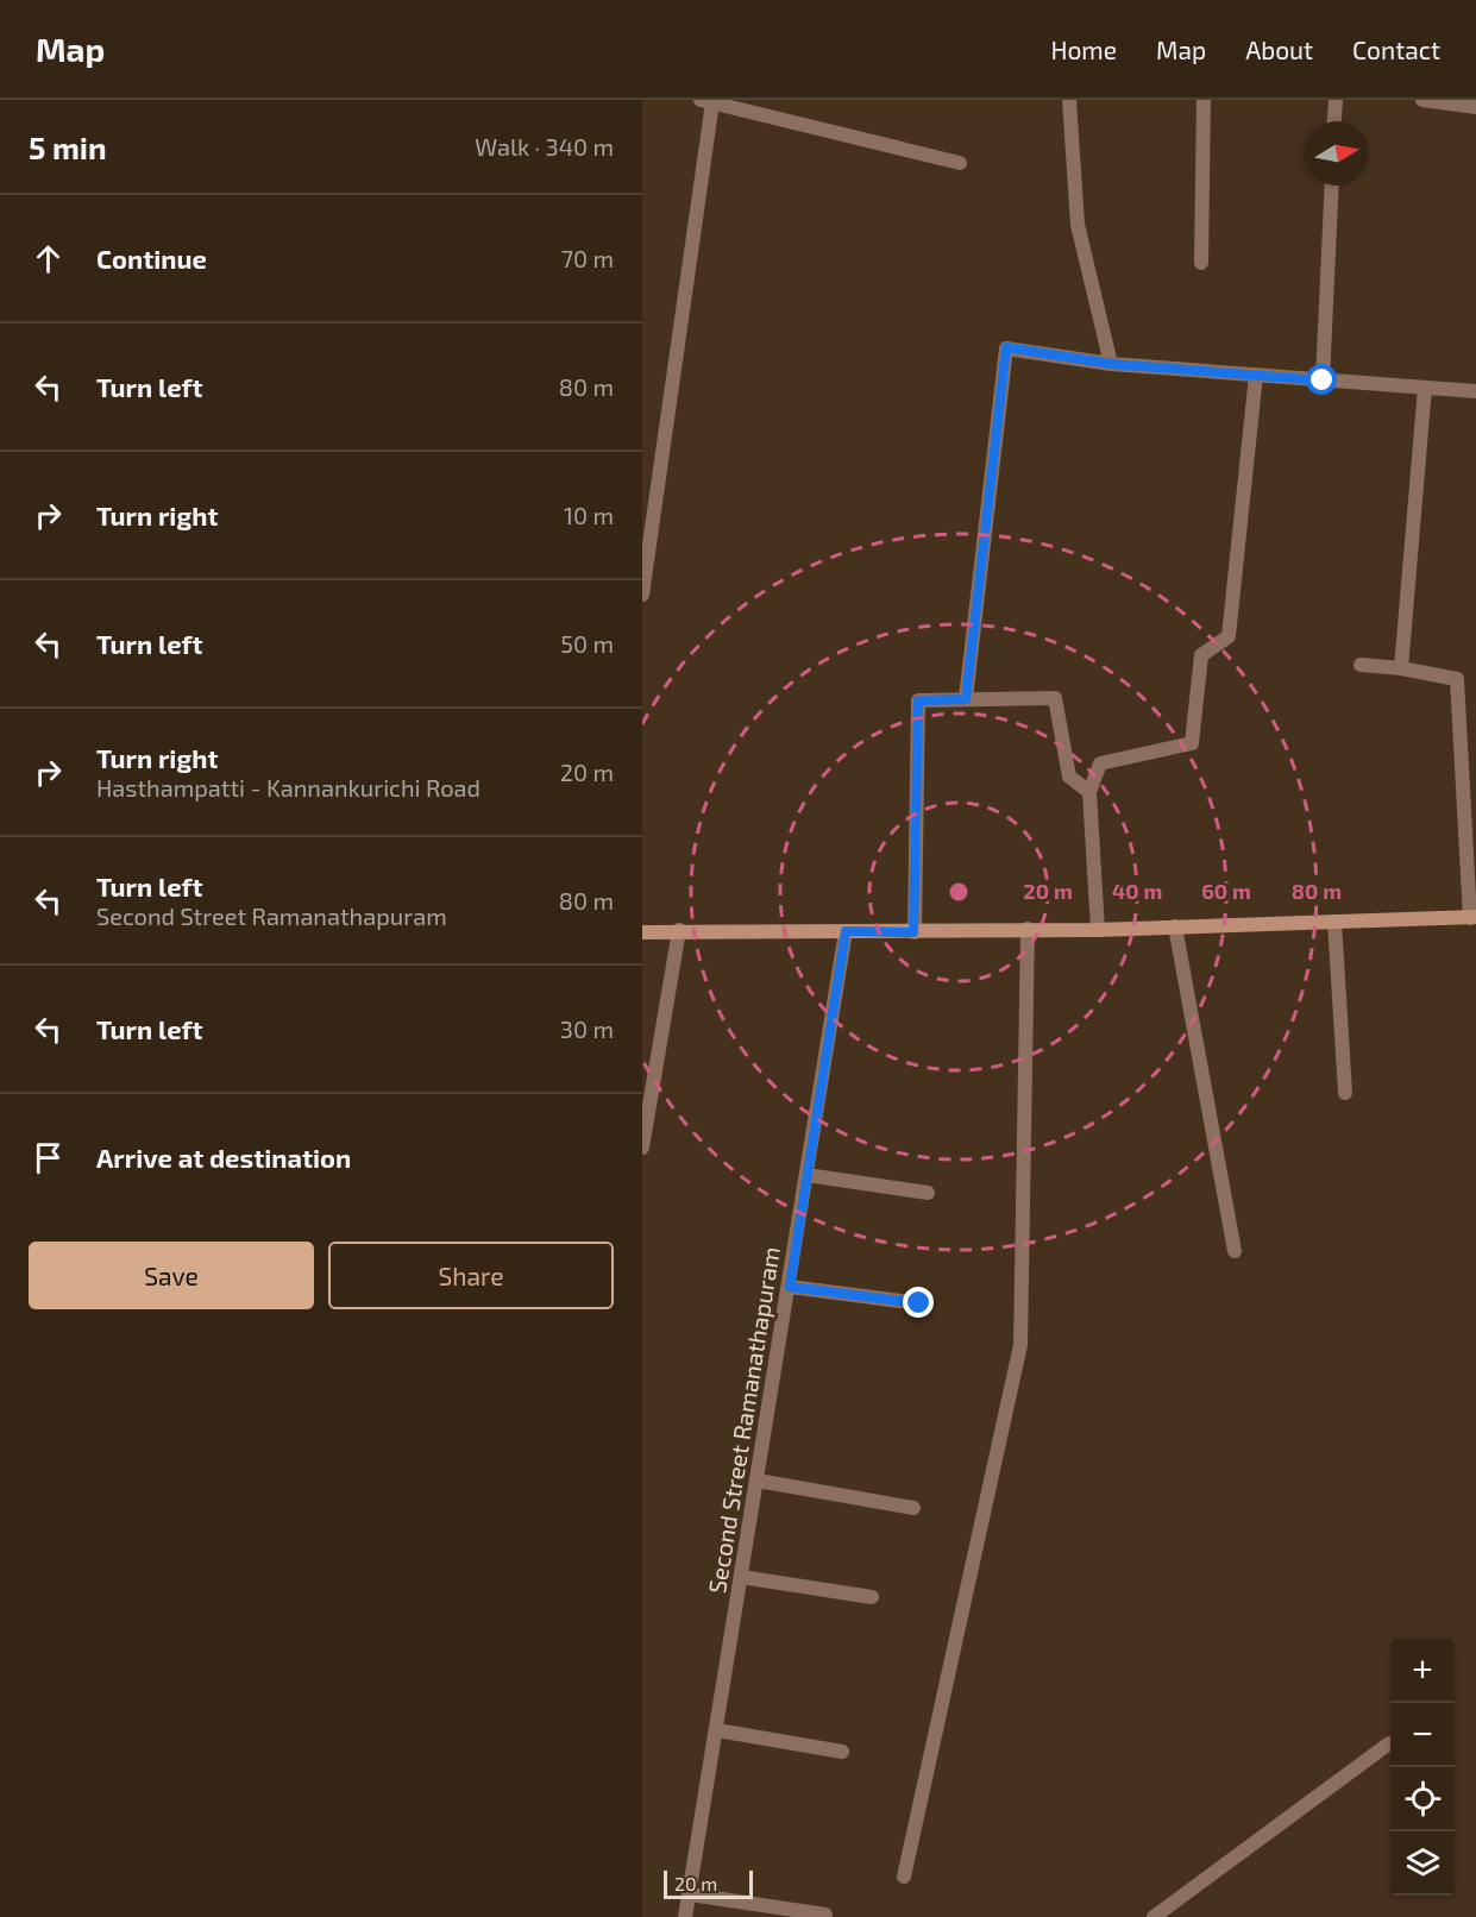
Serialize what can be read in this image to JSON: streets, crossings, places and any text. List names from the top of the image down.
{
  "streets": {
    "street": ["Second Street Ramanathapuram"]
  },
  "scale_bar": "20 m",
  "north": "right",
  "page": {
    "header": "Map",
    "nav": [
      "Home",
      "Map",
      "About",
      "Contact"
    ],
    "heading": ["5 min", "Walk · 340 m"],
    "list": [
      ["Continue", "70 m"],
      ["Turn left", "80 m"],
      ["Turn right", "10 m"],
      ["Turn left", "50 m"],
      ["Turn right", "Hasthampatti - Kannankurichi Road", "20 m"],
      ["Turn left", "Second Street Ramanathapuram", "80 m"],
      ["Turn left", "30 m"],
      "Arrive at destination"
    ],
    "buttons": ["Save", "Share"],
    "map_buttons": ["+", "−"],
    "scale": "20 m"
  },
  "rings": [
    "20 m",
    "40 m",
    "60 m",
    "80 m"
  ]
}
